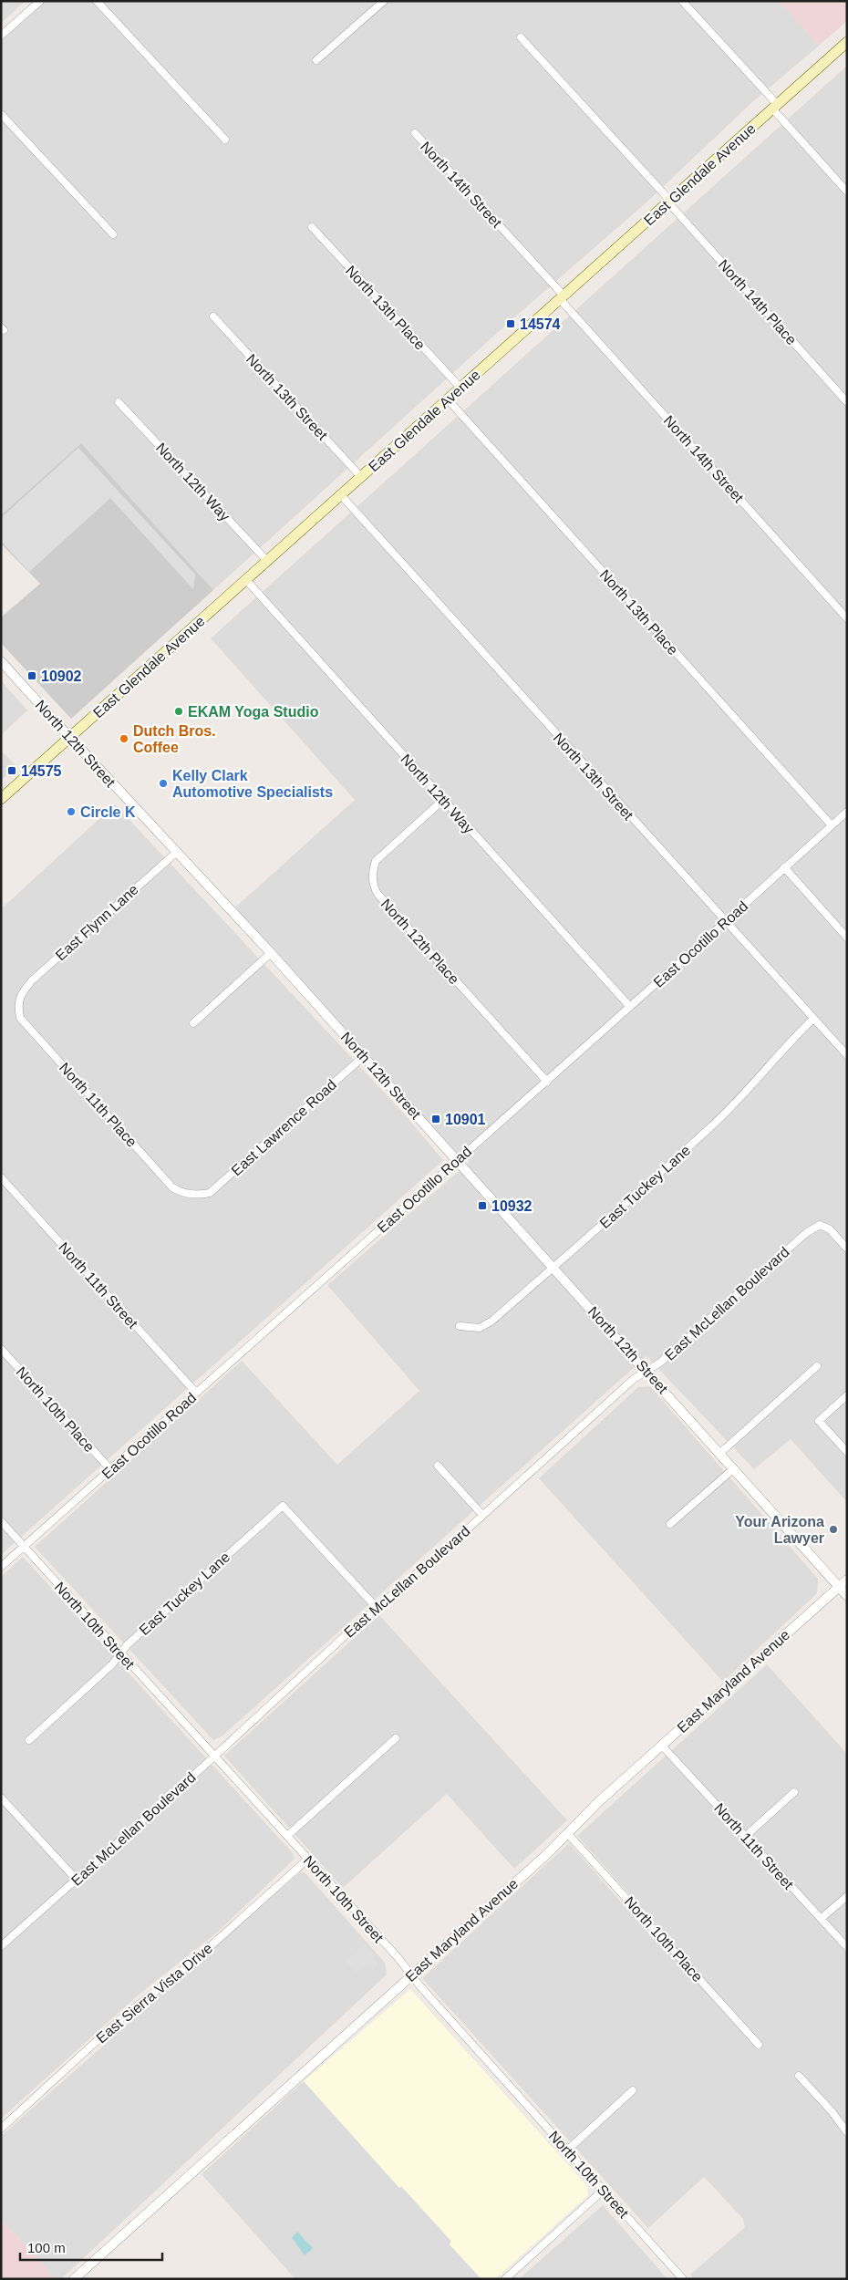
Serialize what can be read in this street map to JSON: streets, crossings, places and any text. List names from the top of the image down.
{
  "streets": {
    "main road": ["East Glendale Avenue"],
    "street": [
      "North 14th Street",
      "North 14th Place",
      "North 13th Place",
      "North 13th Street",
      "North 12th Way",
      "North 12th Street",
      "East Flynn Lane",
      "North 12th Place",
      "East Ocotillo Road",
      "North 11th Place",
      "East Lawrence Road",
      "East Tuckey Lane",
      "North 11th Street",
      "East McLellan Boulevard",
      "North 10th Place",
      "North 10th Street",
      "East Maryland Avenue",
      "East Sierra Vista Drive"
    ]
  },
  "crossings": [
    ["East Glendale Avenue", "North 14th Street"],
    ["East Glendale Avenue", "North 14th Place"],
    ["East Glendale Avenue", "North 13th Place"],
    ["East Glendale Avenue", "North 13th Street"],
    ["East Glendale Avenue", "North 12th Way"],
    ["East Glendale Avenue", "North 12th Street"],
    ["North 13th Place", "East Ocotillo Road"],
    ["North 13th Street", "East Ocotillo Road"],
    ["North 13th Street", "East Tuckey Lane"],
    ["North 12th Way", "North 12th Place"],
    ["North 12th Way", "East Ocotillo Road"],
    ["North 12th Street", "East Flynn Lane"],
    ["North 12th Street", "East Ocotillo Road"],
    ["North 12th Street", "East Lawrence Road"],
    ["North 12th Street", "East Tuckey Lane"],
    ["North 12th Street", "East McLellan Boulevard"],
    ["North 12th Street", "East Maryland Avenue"],
    ["East Flynn Lane", "North 11th Place"],
    ["North 12th Place", "East Ocotillo Road"],
    ["East Ocotillo Road", "North 11th Street"],
    ["East Ocotillo Road", "North 10th Place"],
    ["East Ocotillo Road", "North 10th Street"],
    ["North 11th Place", "East Lawrence Road"],
    ["East Tuckey Lane", "East McLellan Boulevard"],
    ["East Tuckey Lane", "North 10th Street"],
    ["North 11th Street", "East Maryland Avenue"],
    ["East McLellan Boulevard", "North 10th Street"],
    ["North 10th Place", "East Maryland Avenue"],
    ["North 10th Street", "East Maryland Avenue"],
    ["North 10th Street", "East Sierra Vista Drive"]
  ],
  "places": {
    "transit": [
      "14574",
      "10902",
      "14575",
      "10901",
      "10932"
    ],
    "other": [
      "EKAM Yoga Studio",
      "Dutch Bros. Coffee",
      "Kelly Clark Automotive Specialists",
      "Circle K",
      "Your Arizona Lawyer"
    ]
  },
  "scale_bar": "100 m"
}
